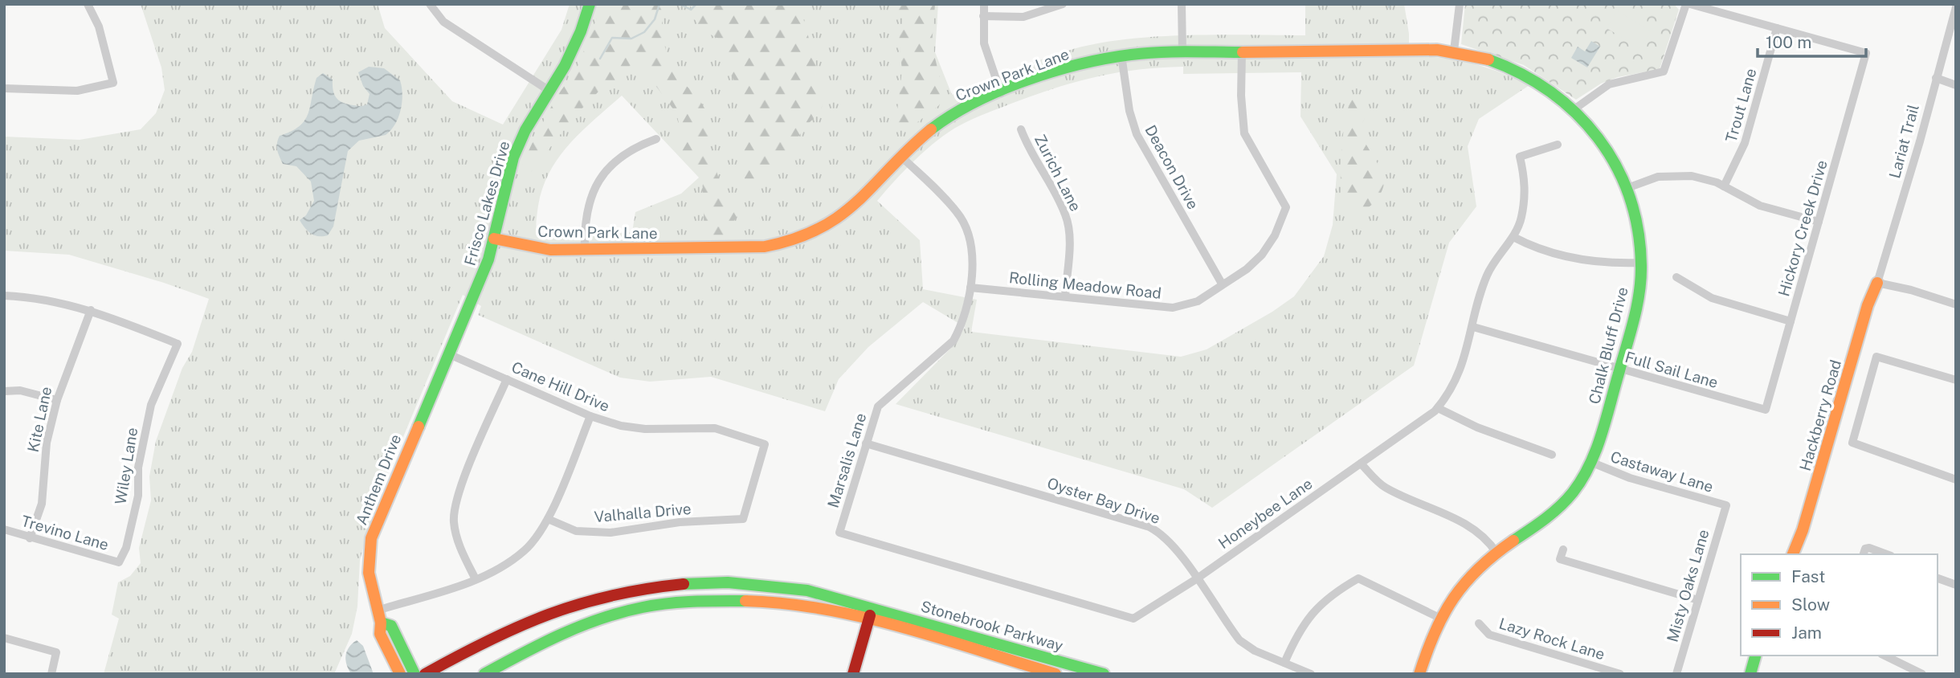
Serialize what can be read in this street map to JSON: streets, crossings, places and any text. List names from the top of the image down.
{
  "streets": {
    "street": [
      "Crown Park Lane",
      "Trout Lane",
      "Lariat Trail",
      "Deacon Drive",
      "Zurich Lane",
      "Frisco Lakes Drive",
      "Hickory Creek Drive",
      "Rolling Meadow Road",
      "Chalk Bluff Drive",
      "Full Sail Lane",
      "Cane Hill Drive",
      "Hackberry Road",
      "Kite Lane",
      "Marsalis Lane",
      "Wiley Lane",
      "Castaway Lane",
      "Anthem Drive",
      "Oyster Bay Drive",
      "Valhalla Drive",
      "Honeybee Lane",
      "Trevino Lane",
      "Misty Oaks Lane",
      "Stonebrook Parkway",
      "Lazy Rock Lane"
    ]
  },
  "crossings": [
    ["Crown Park Lane", "Deacon Drive"],
    ["Crown Park Lane", "Frisco Lakes Drive"],
    ["Crown Park Lane", "Rolling Meadow Road"],
    ["Crown Park Lane", "Chalk Bluff Drive"],
    ["Crown Park Lane", "Marsalis Lane"],
    ["Trout Lane", "Hickory Creek Drive"],
    ["Lariat Trail", "Hackberry Road"],
    ["Deacon Drive", "Rolling Meadow Road"],
    ["Zurich Lane", "Rolling Meadow Road"],
    ["Frisco Lakes Drive", "Cane Hill Drive"],
    ["Frisco Lakes Drive", "Anthem Drive"],
    ["Hickory Creek Drive", "Full Sail Lane"],
    ["Rolling Meadow Road", "Marsalis Lane"],
    ["Chalk Bluff Drive", "Full Sail Lane"],
    ["Chalk Bluff Drive", "Castaway Lane"],
    ["Full Sail Lane", "Honeybee Lane"],
    ["Cane Hill Drive", "Anthem Drive"],
    ["Cane Hill Drive", "Valhalla Drive"],
    ["Kite Lane", "Wiley Lane"],
    ["Kite Lane", "Trevino Lane"],
    ["Marsalis Lane", "Oyster Bay Drive"],
    ["Marsalis Lane", "Honeybee Lane"],
    ["Wiley Lane", "Trevino Lane"],
    ["Castaway Lane", "Misty Oaks Lane"],
    ["Oyster Bay Drive", "Honeybee Lane"]
  ],
  "legend": ["Fast", "Slow", "Jam"],
  "scale_bar": "100 m"
}
